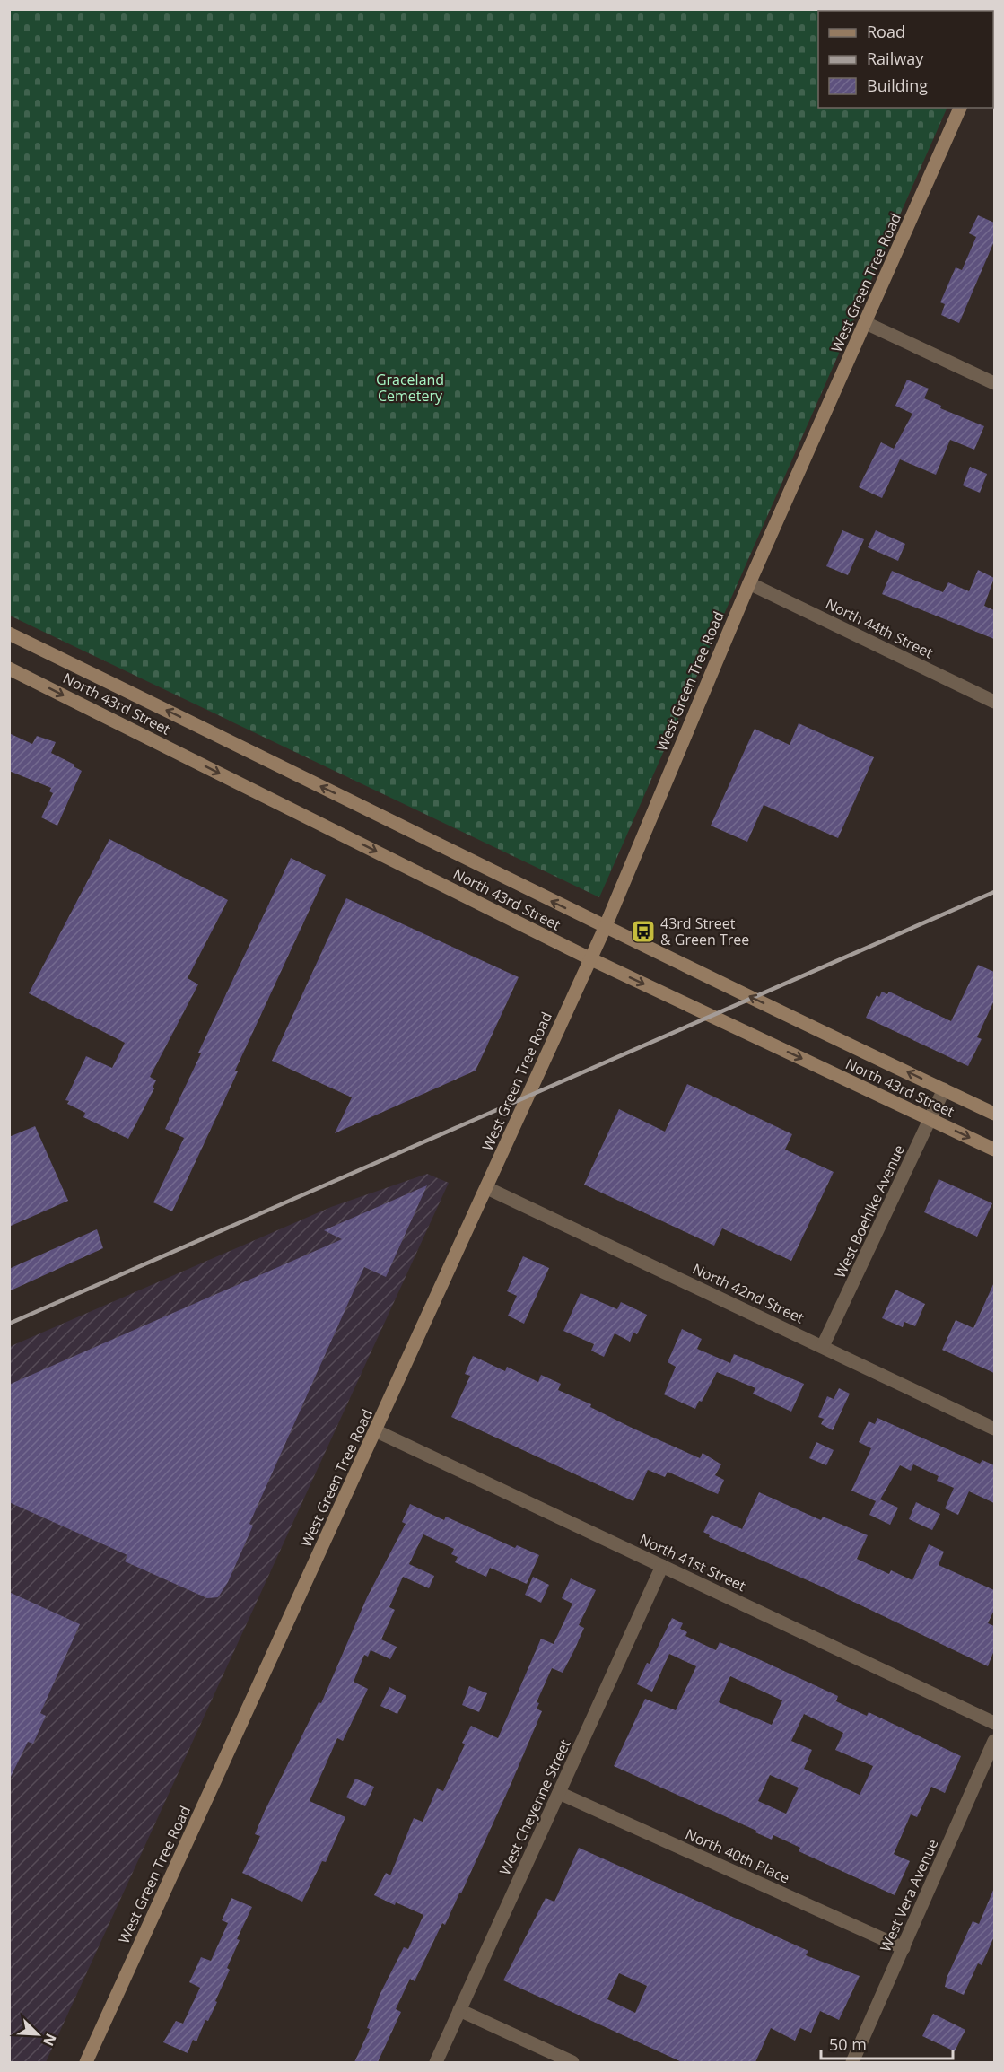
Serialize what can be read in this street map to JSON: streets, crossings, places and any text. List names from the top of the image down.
{
  "streets": {
    "main road": ["West Green Tree Road", "North 43rd Street"],
    "street": [
      "North 44th Street",
      "West Boehlke Avenue",
      "North 42nd Street",
      "North 41st Street",
      "West Cheyenne Street",
      "North 40th Place",
      "West Vera Avenue"
    ]
  },
  "crossings": [
    ["West Green Tree Road", "North 44th Street"],
    ["West Green Tree Road", "North 43rd Street"],
    ["West Green Tree Road", "North 42nd Street"],
    ["West Green Tree Road", "North 41st Street"],
    ["North 43rd Street", "West Boehlke Avenue"],
    ["West Boehlke Avenue", "North 42nd Street"],
    ["North 41st Street", "West Cheyenne Street"],
    ["West Cheyenne Street", "North 40th Place"],
    ["North 40th Place", "West Vera Avenue"]
  ],
  "parks": ["Graceland Cemetery"],
  "places": {
    "bus stop": ["43rd Street & Green Tree"]
  },
  "legend": ["Road", "Railway", "Building"],
  "scale_bar": "50 m",
  "north": "bottom right"
}
